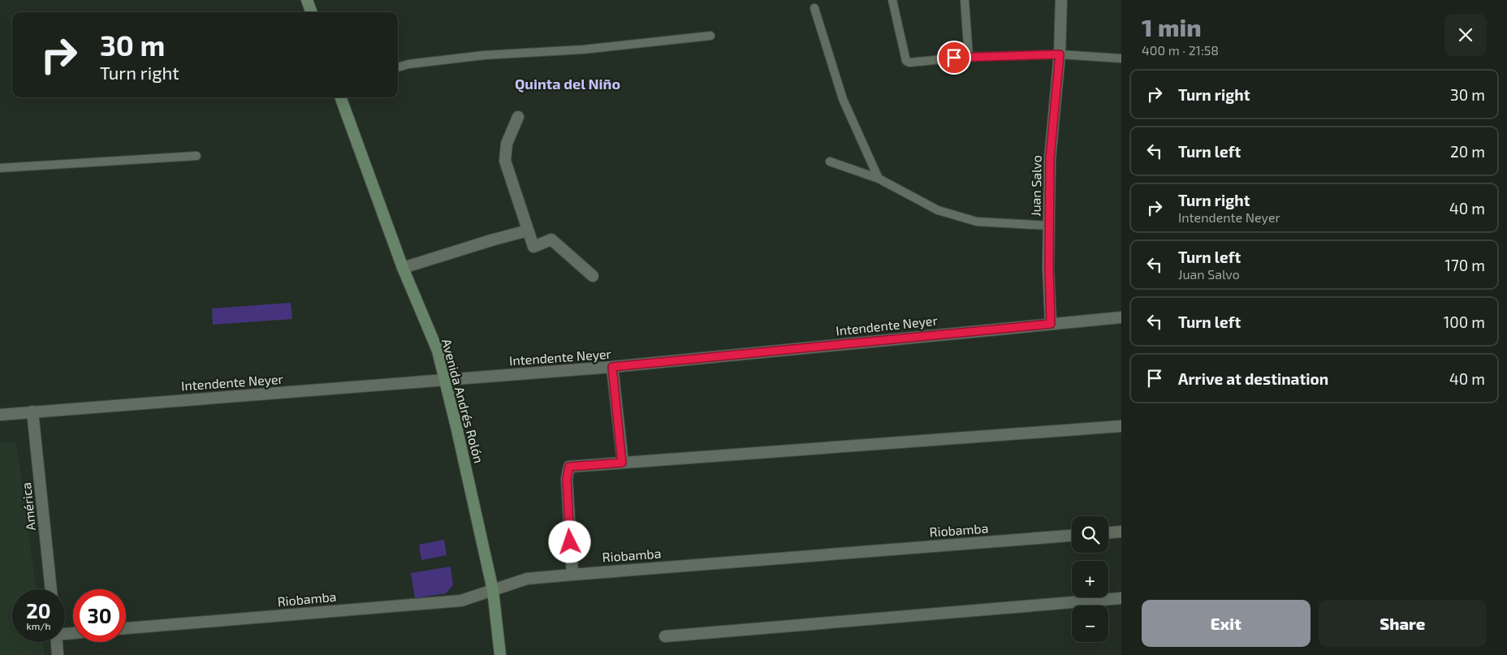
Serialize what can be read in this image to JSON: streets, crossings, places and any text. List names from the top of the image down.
{
  "streets": {
    "main road": ["Avenida Andrés Rolón"],
    "street": [
      "Juan Salvo",
      "Intendente Neyer",
      "América",
      "Riobamba"
    ]
  },
  "crossings": [
    ["Juan Salvo", "Intendente Neyer"],
    ["Intendente Neyer", "Avenida Andrés Rolón"],
    ["Intendente Neyer", "América"],
    ["Avenida Andrés Rolón", "Riobamba"]
  ],
  "districts": ["Quinta del Niño"],
  "page": {
    "heading": ["1 min", "400 m · 21:58"],
    "turn": ["30 m", "Turn right"],
    "list": [
      {
        "name": "Turn right",
        "value": "30 m"
      },
      {
        "name": "Turn left",
        "value": "20 m"
      },
      {
        "name": "Turn right",
        "note": "Intendente Neyer",
        "value": "40 m"
      },
      {
        "name": "Turn left",
        "note": "Juan Salvo",
        "value": "170 m"
      },
      {
        "name": "Turn left",
        "value": "100 m"
      },
      {
        "name": "Arrive at destination",
        "value": "40 m"
      }
    ],
    "map_buttons": ["+", "−"],
    "speed": "20 km/h",
    "limit": "30",
    "buttons": ["Exit", "Share"]
  }
}
